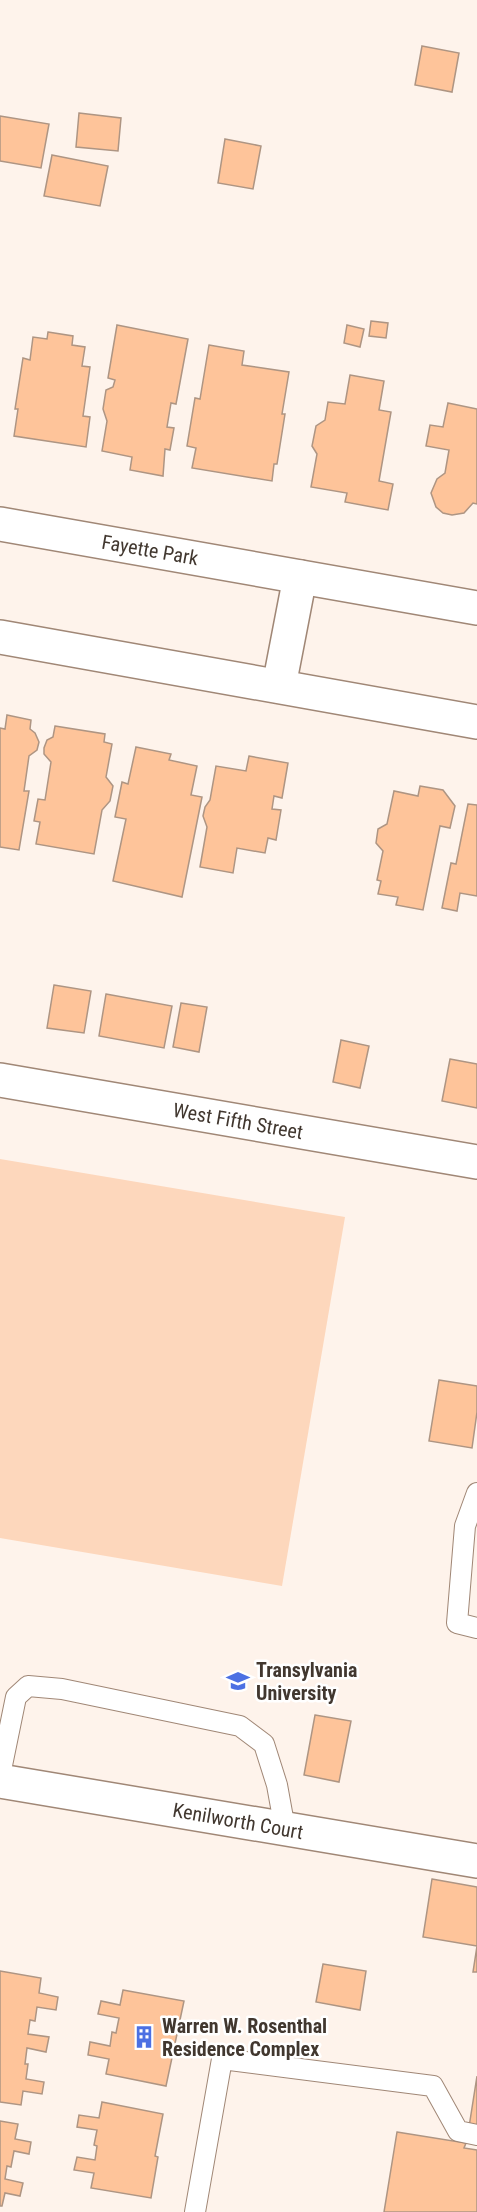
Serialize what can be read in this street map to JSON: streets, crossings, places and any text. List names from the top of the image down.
{
  "streets": {
    "street": ["Fayette Park", "West Fifth Street", "Kenilworth Court"]
  },
  "places": {
    "school or university": ["Transylvania University"],
    "building": ["Warren W. Rosenthal Residence Complex"]
  }
}
